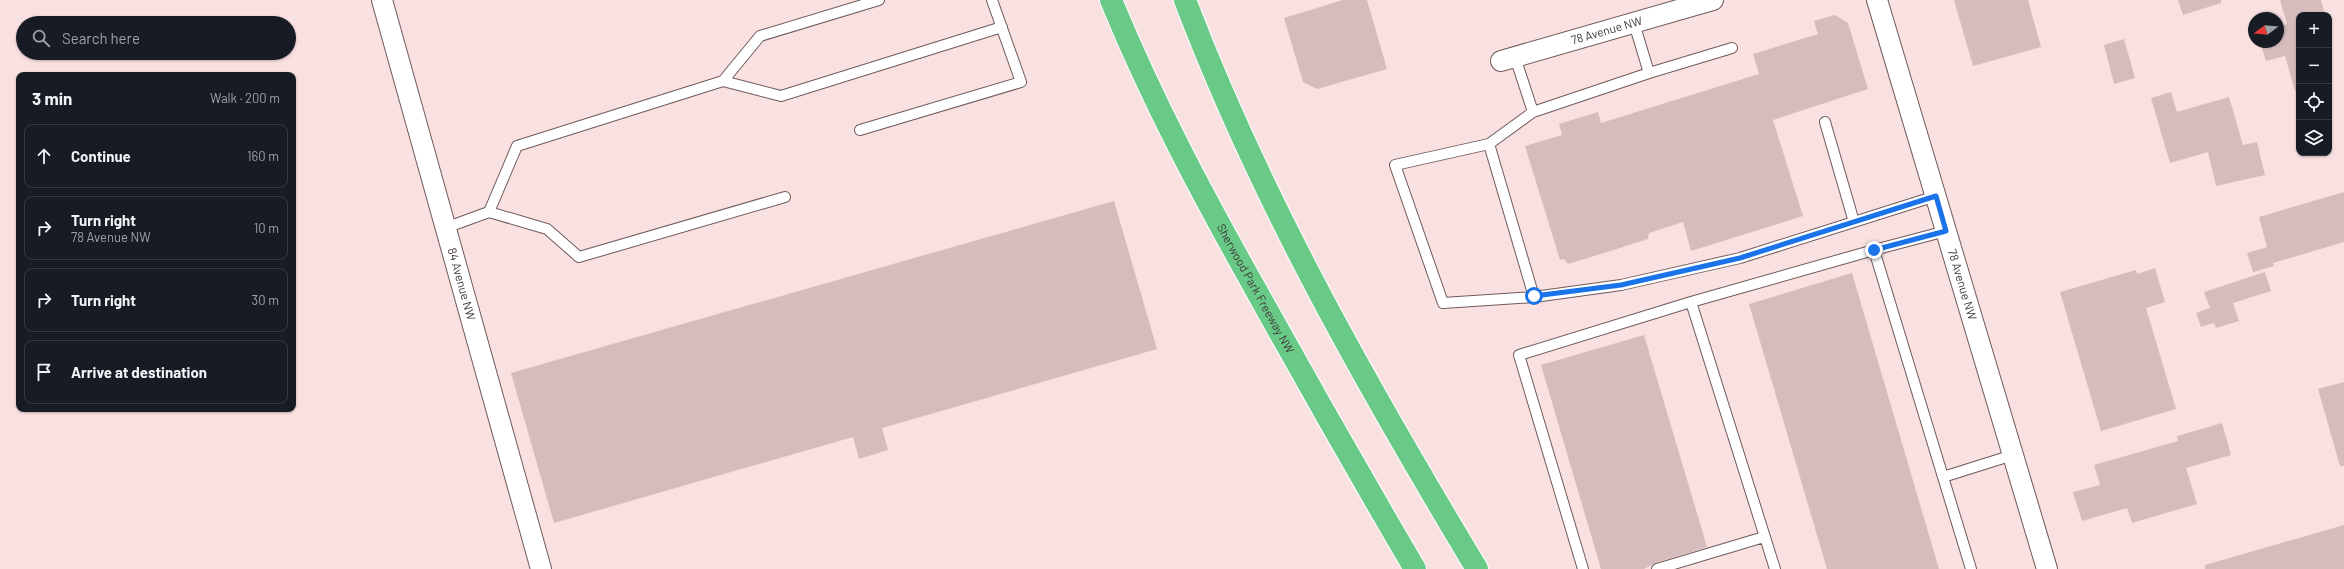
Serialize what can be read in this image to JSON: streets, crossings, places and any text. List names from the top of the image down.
{
  "streets": {
    "highway": ["Sherwood Park Freeway NW"],
    "street": ["78 Avenue NW", "84 Avenue NW"]
  },
  "north": "left",
  "page": {
    "map_buttons": ["+", "−"],
    "search": "Search here",
    "heading": ["3 min", "Walk · 200 m"],
    "list": [
      ["Continue", "160 m"],
      ["Turn right", "78 Avenue NW", "10 m"],
      ["Turn right", "30 m"],
      "Arrive at destination"
    ]
  }
}
